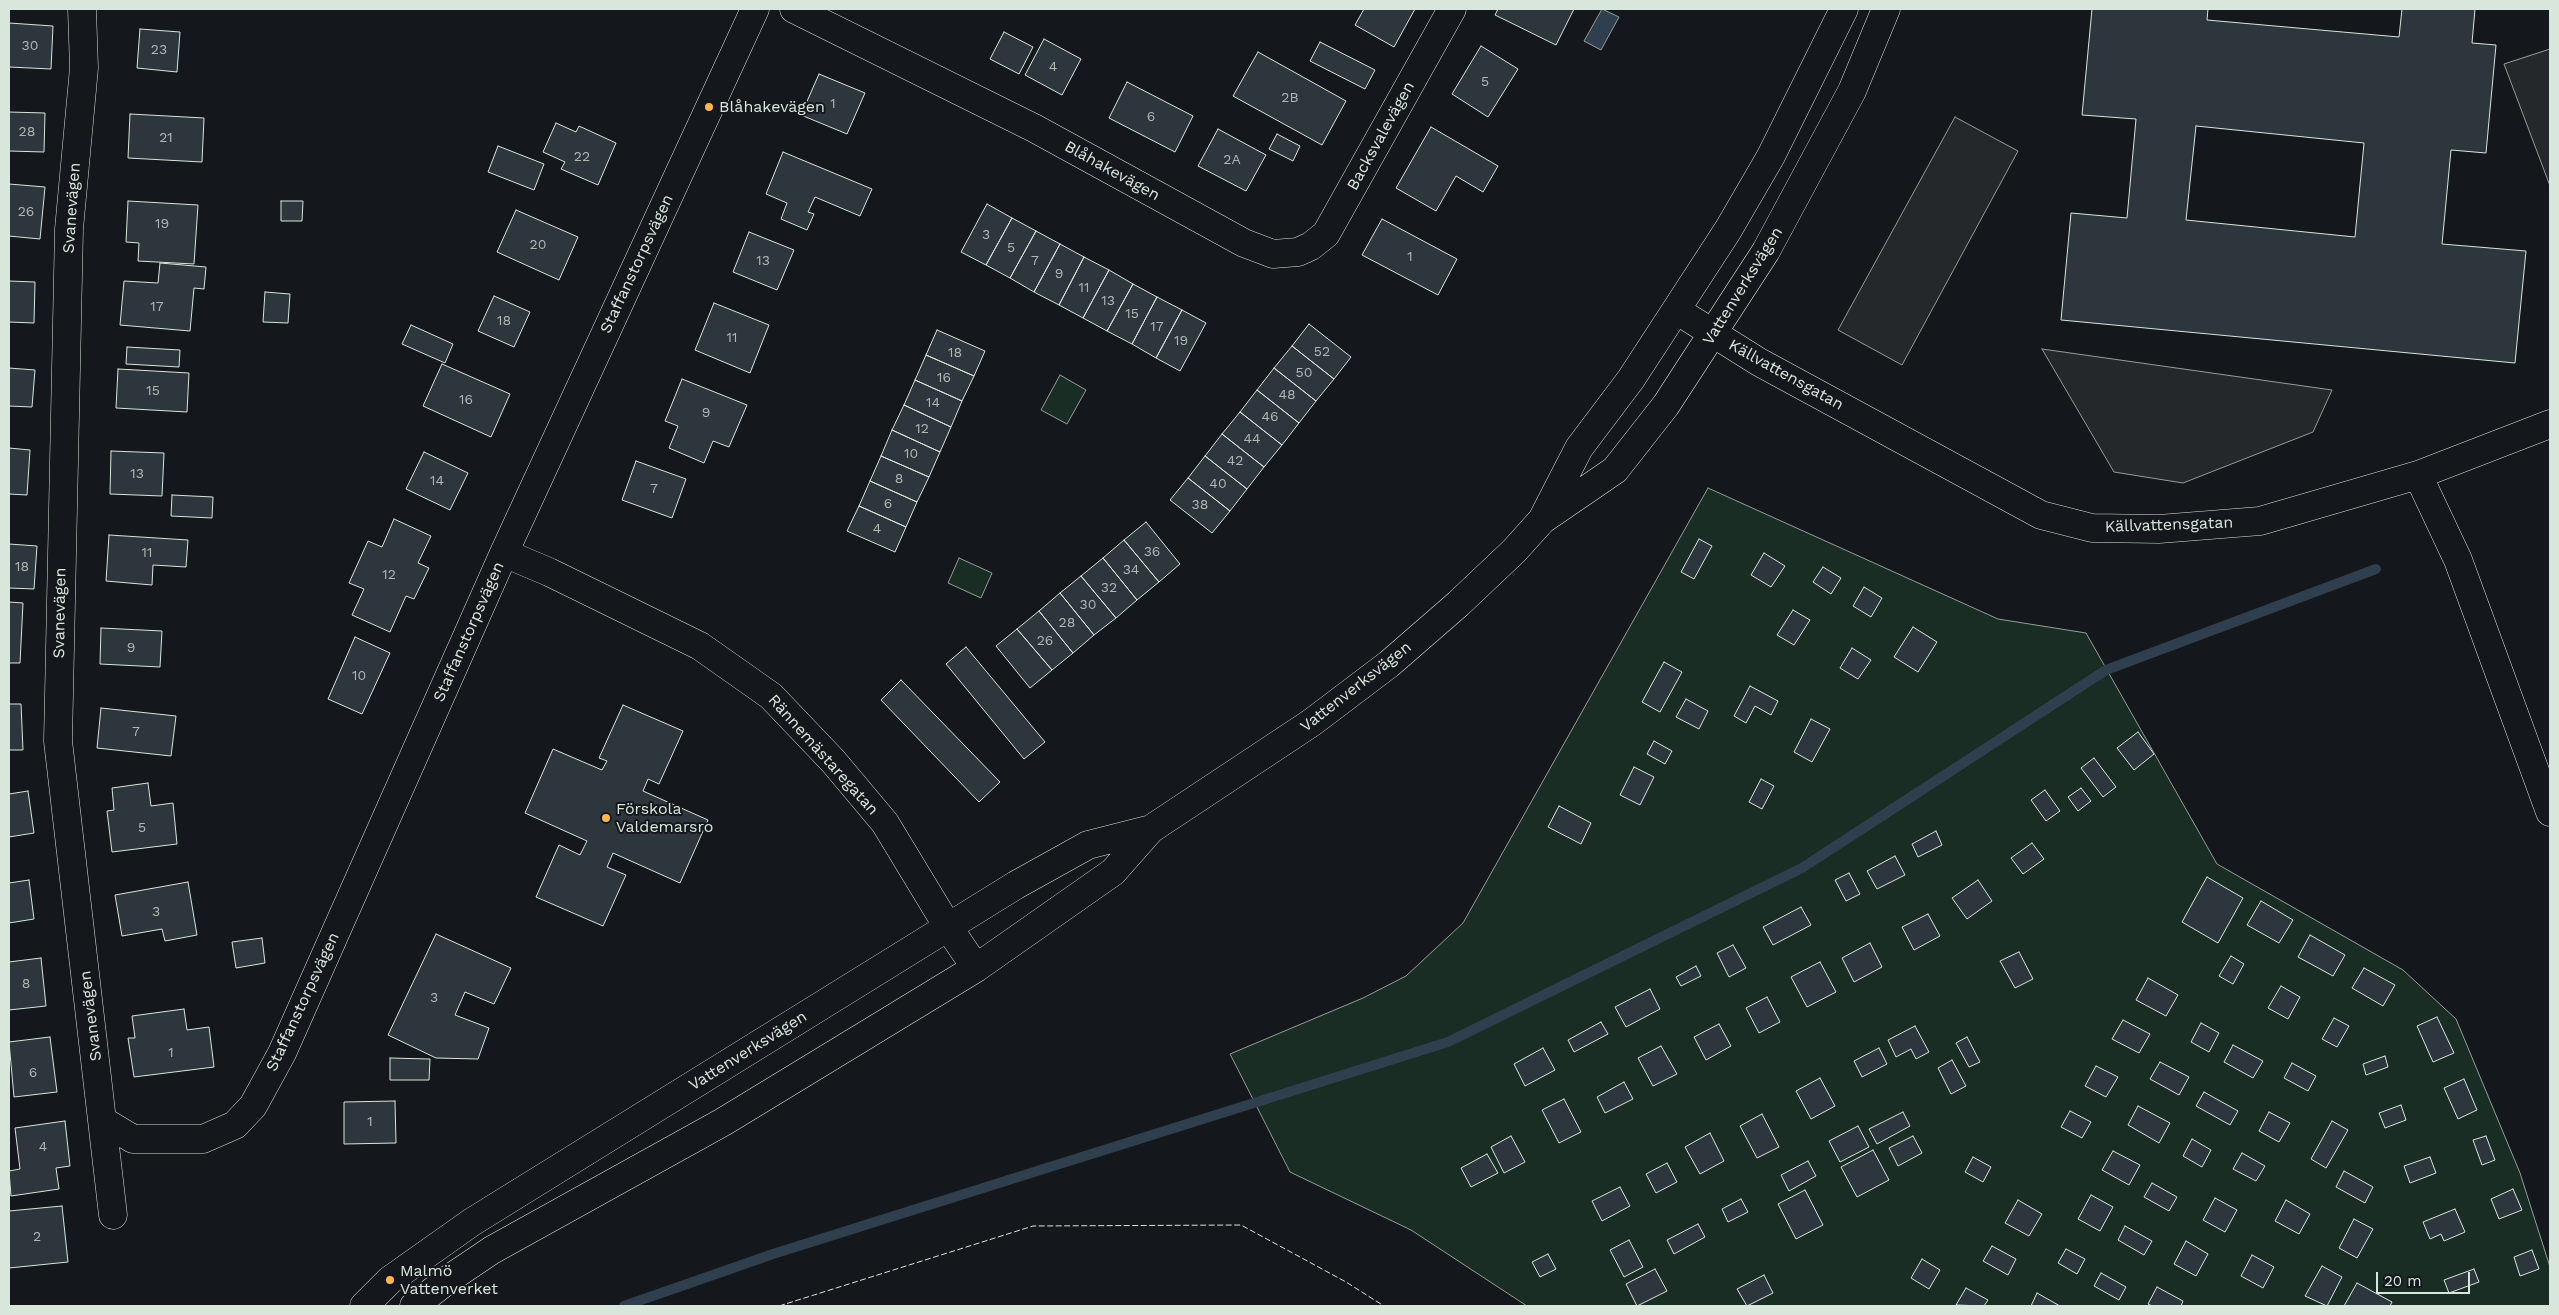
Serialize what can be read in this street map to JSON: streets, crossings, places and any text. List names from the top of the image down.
{
  "streets": {
    "street": [
      "Backsvalevägen",
      "Blåhakevägen",
      "Svanevägen",
      "Staffanstorpsvägen",
      "Vattenverksvägen",
      "Källvattensgatan",
      "Rännemästaregatan"
    ]
  },
  "crossings": [
    ["Backsvalevägen", "Blåhakevägen"],
    ["Svanevägen", "Staffanstorpsvägen"],
    ["Staffanstorpsvägen", "Rännemästaregatan"],
    ["Vattenverksvägen", "Källvattensgatan"],
    ["Vattenverksvägen", "Rännemästaregatan"]
  ],
  "places": ["Blåhakevägen", "Förskola Valdemarsro", "Malmö Vattenverket"],
  "house_numbers": [
    "30",
    "23",
    "4",
    "5",
    "2B",
    "1",
    "6",
    "28",
    "21",
    "22",
    "2A",
    "26",
    "19",
    "3",
    "20",
    "5",
    "1",
    "13",
    "7",
    "9",
    "11",
    "13",
    "17",
    "15",
    "18",
    "17",
    "11",
    "19",
    "52",
    "18",
    "50",
    "16",
    "15",
    "48",
    "16",
    "14",
    "9",
    "46",
    "12",
    "44",
    "10",
    "42",
    "13",
    "8",
    "14",
    "40",
    "7",
    "6",
    "38",
    "4",
    "36",
    "11",
    "18",
    "34",
    "12",
    "32",
    "30",
    "28",
    "26",
    "9",
    "10",
    "7",
    "5",
    "3",
    "8",
    "3",
    "1",
    "6",
    "1",
    "4",
    "2"
  ],
  "scale_bar": "20 m"
}
